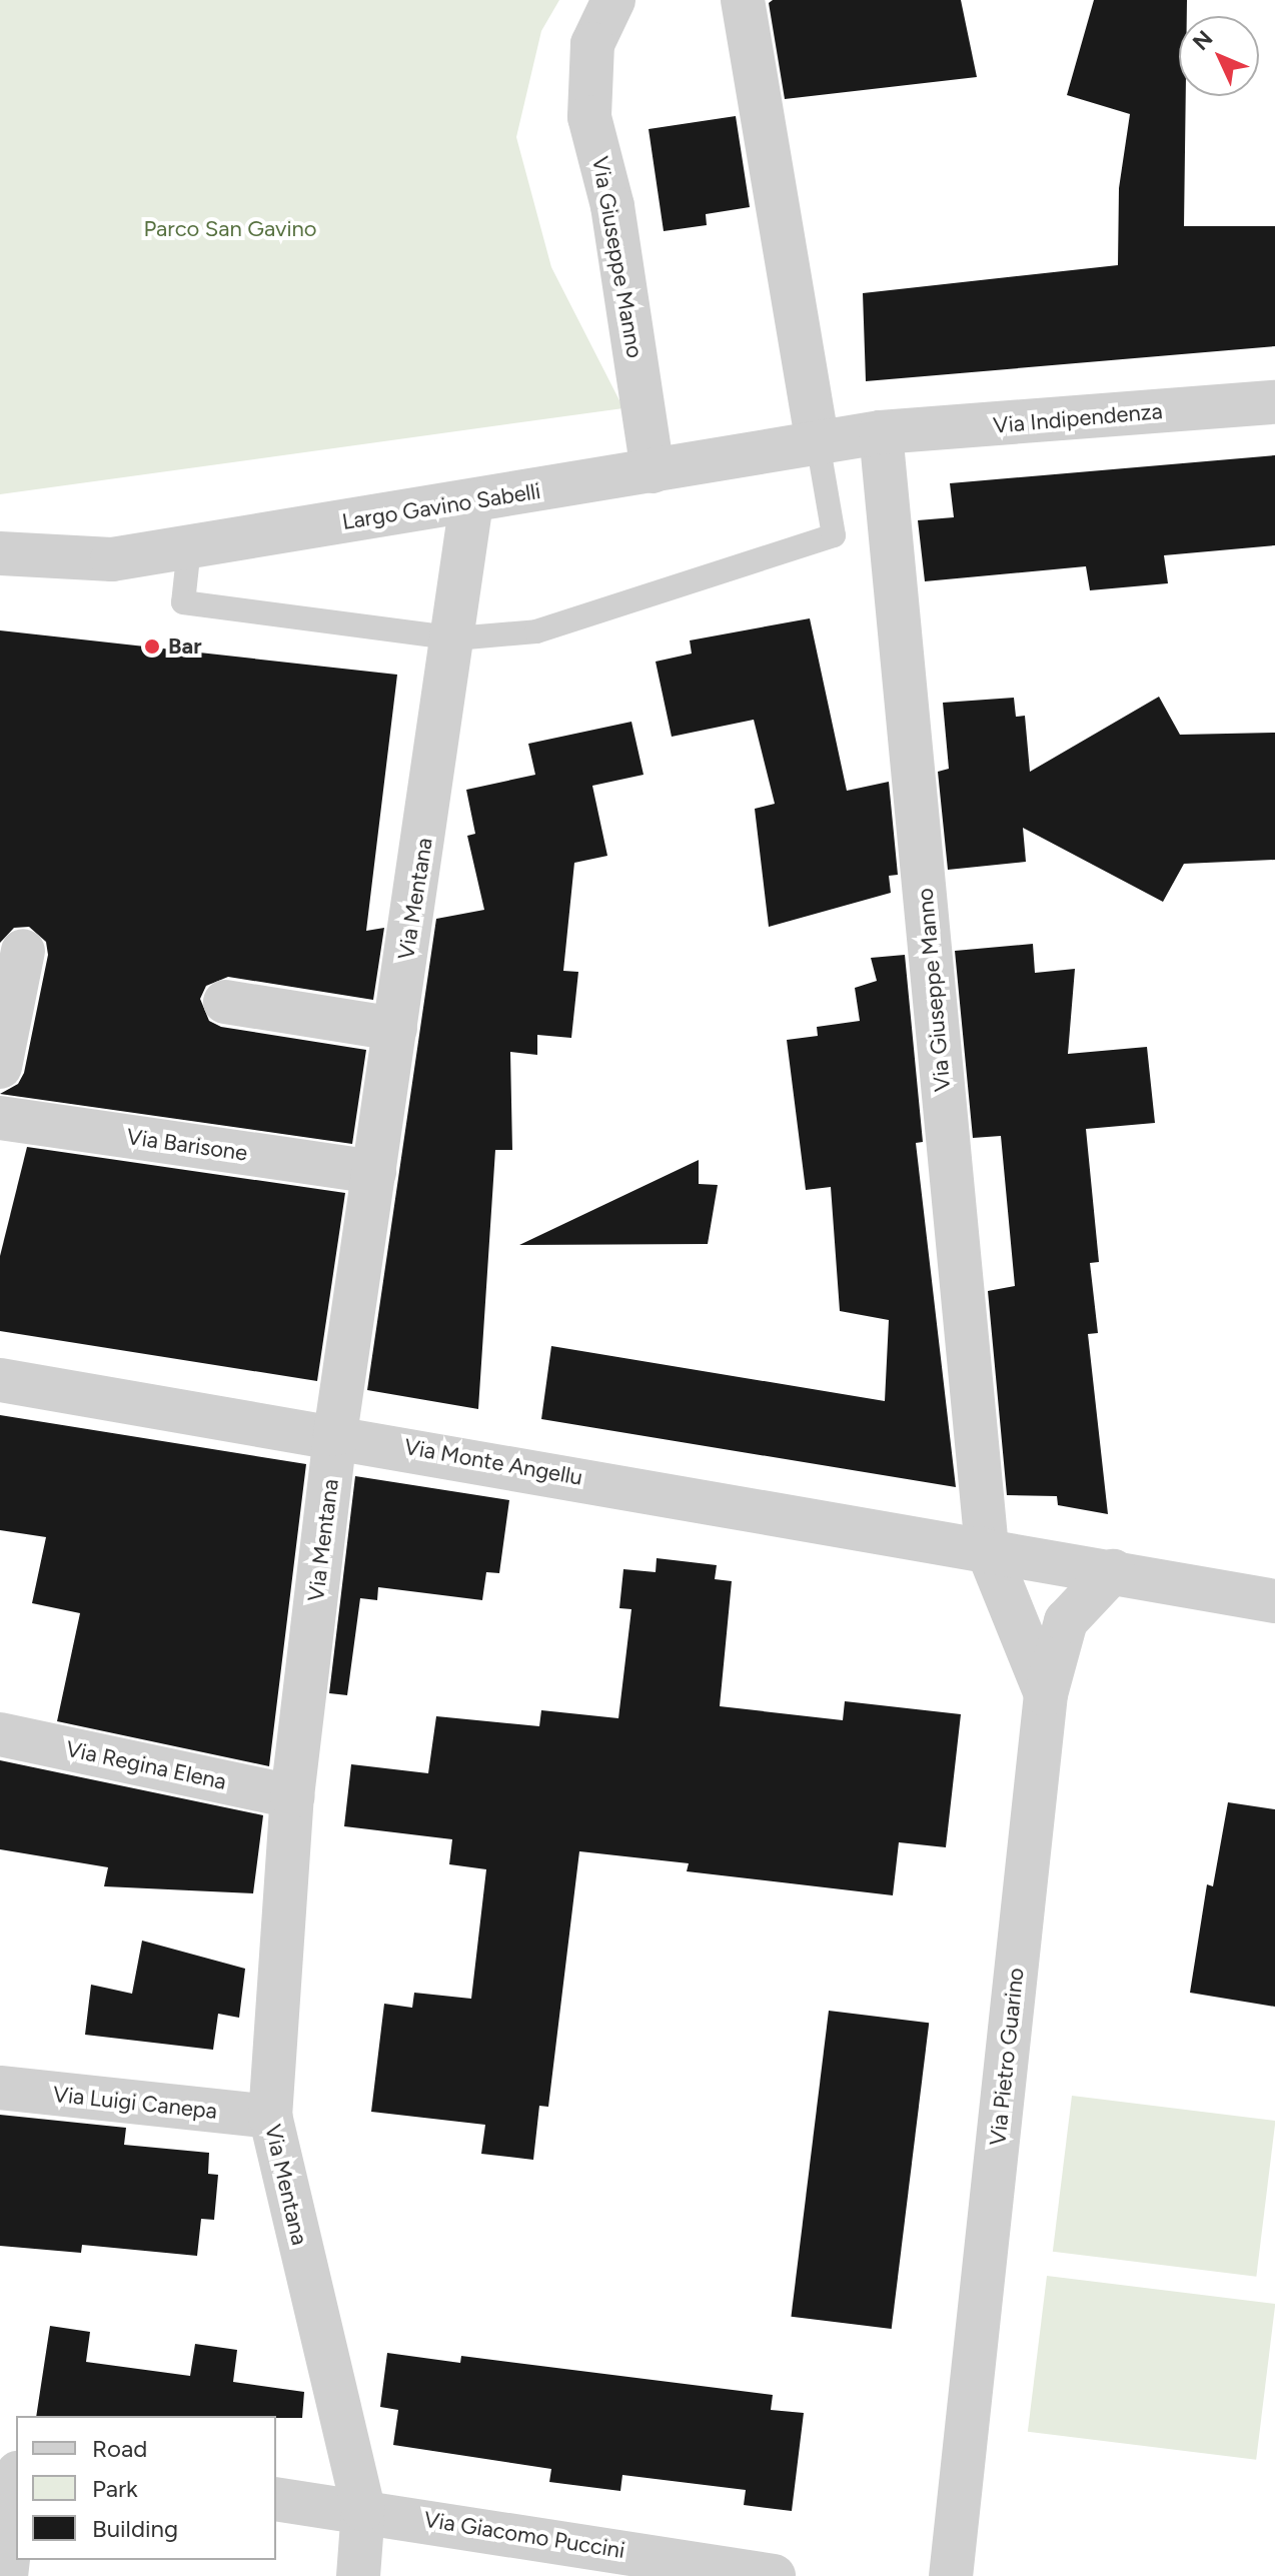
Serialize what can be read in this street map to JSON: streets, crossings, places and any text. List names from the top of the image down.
{
  "streets": {
    "street": [
      "Via Giuseppe Manno",
      "Via Indipendenza",
      "Largo Gavino Sabelli",
      "Via Mentana",
      "Via Barisone",
      "Via Monte Angellu",
      "Via Regina Elena",
      "Via Pietro Guarino",
      "Via Luigi Canepa",
      "Via Giacomo Puccini"
    ]
  },
  "crossings": [
    ["Via Giuseppe Manno", "Via Indipendenza"],
    ["Via Giuseppe Manno", "Largo Gavino Sabelli"],
    ["Via Giuseppe Manno", "Via Monte Angellu"],
    ["Via Giuseppe Manno", "Via Pietro Guarino"],
    ["Via Indipendenza", "Largo Gavino Sabelli"],
    ["Largo Gavino Sabelli", "Via Mentana"],
    ["Via Mentana", "Via Barisone"],
    ["Via Mentana", "Via Monte Angellu"],
    ["Via Mentana", "Via Regina Elena"],
    ["Via Mentana", "Via Luigi Canepa"],
    ["Via Mentana", "Via Giacomo Puccini"],
    ["Via Monte Angellu", "Via Pietro Guarino"]
  ],
  "parks": ["Parco San Gavino"],
  "places": ["Bar"],
  "legend": ["Road", "Park", "Building"],
  "north": "top left"
}
